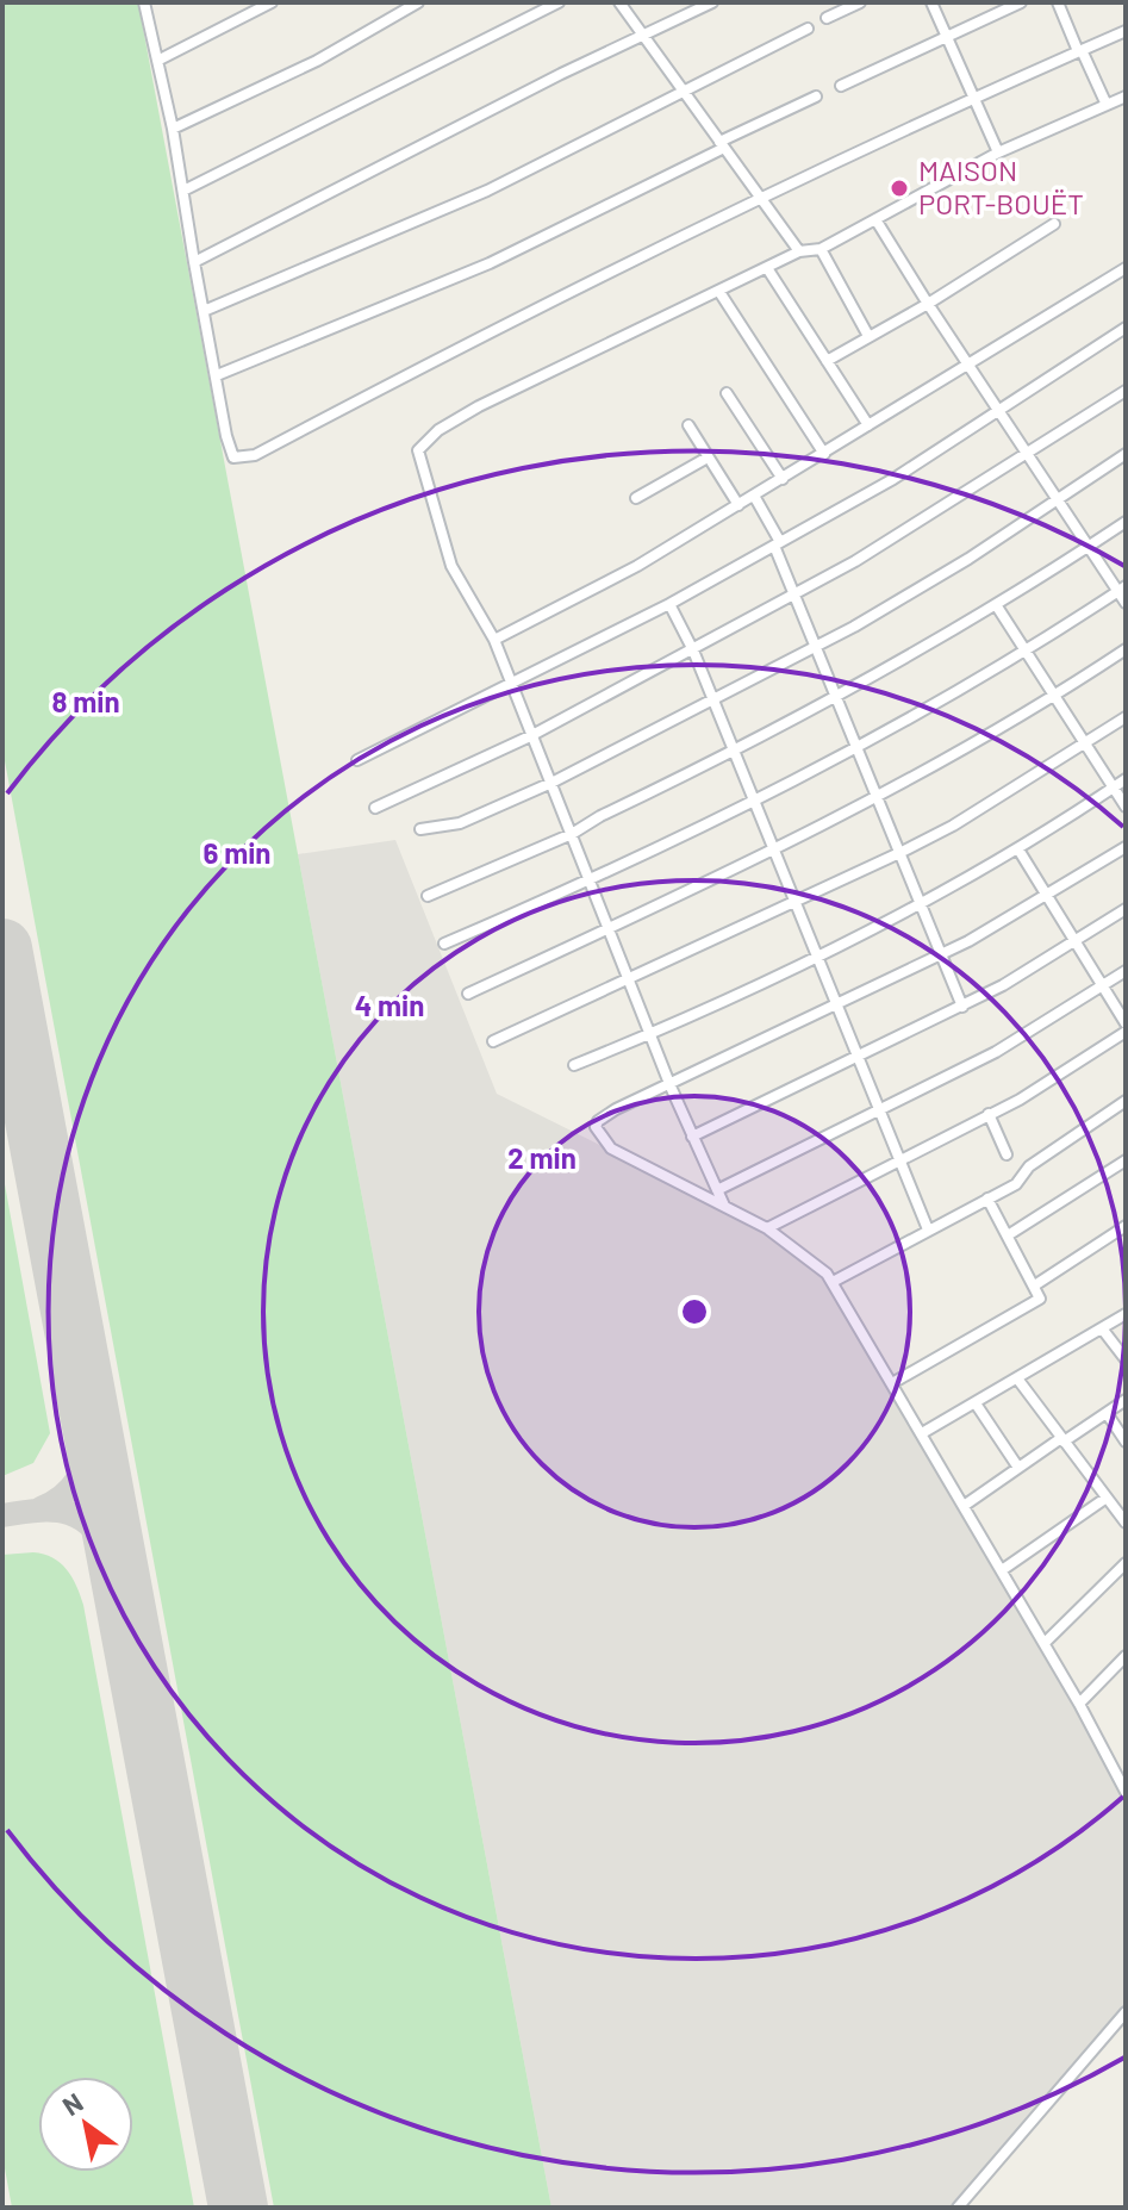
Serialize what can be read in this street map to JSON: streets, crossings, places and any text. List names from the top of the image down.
{
  "places": ["MAISON PORT-BOUËT"],
  "north": "top left",
  "rings": [
    "8 min",
    "6 min",
    "4 min",
    "2 min"
  ]
}
